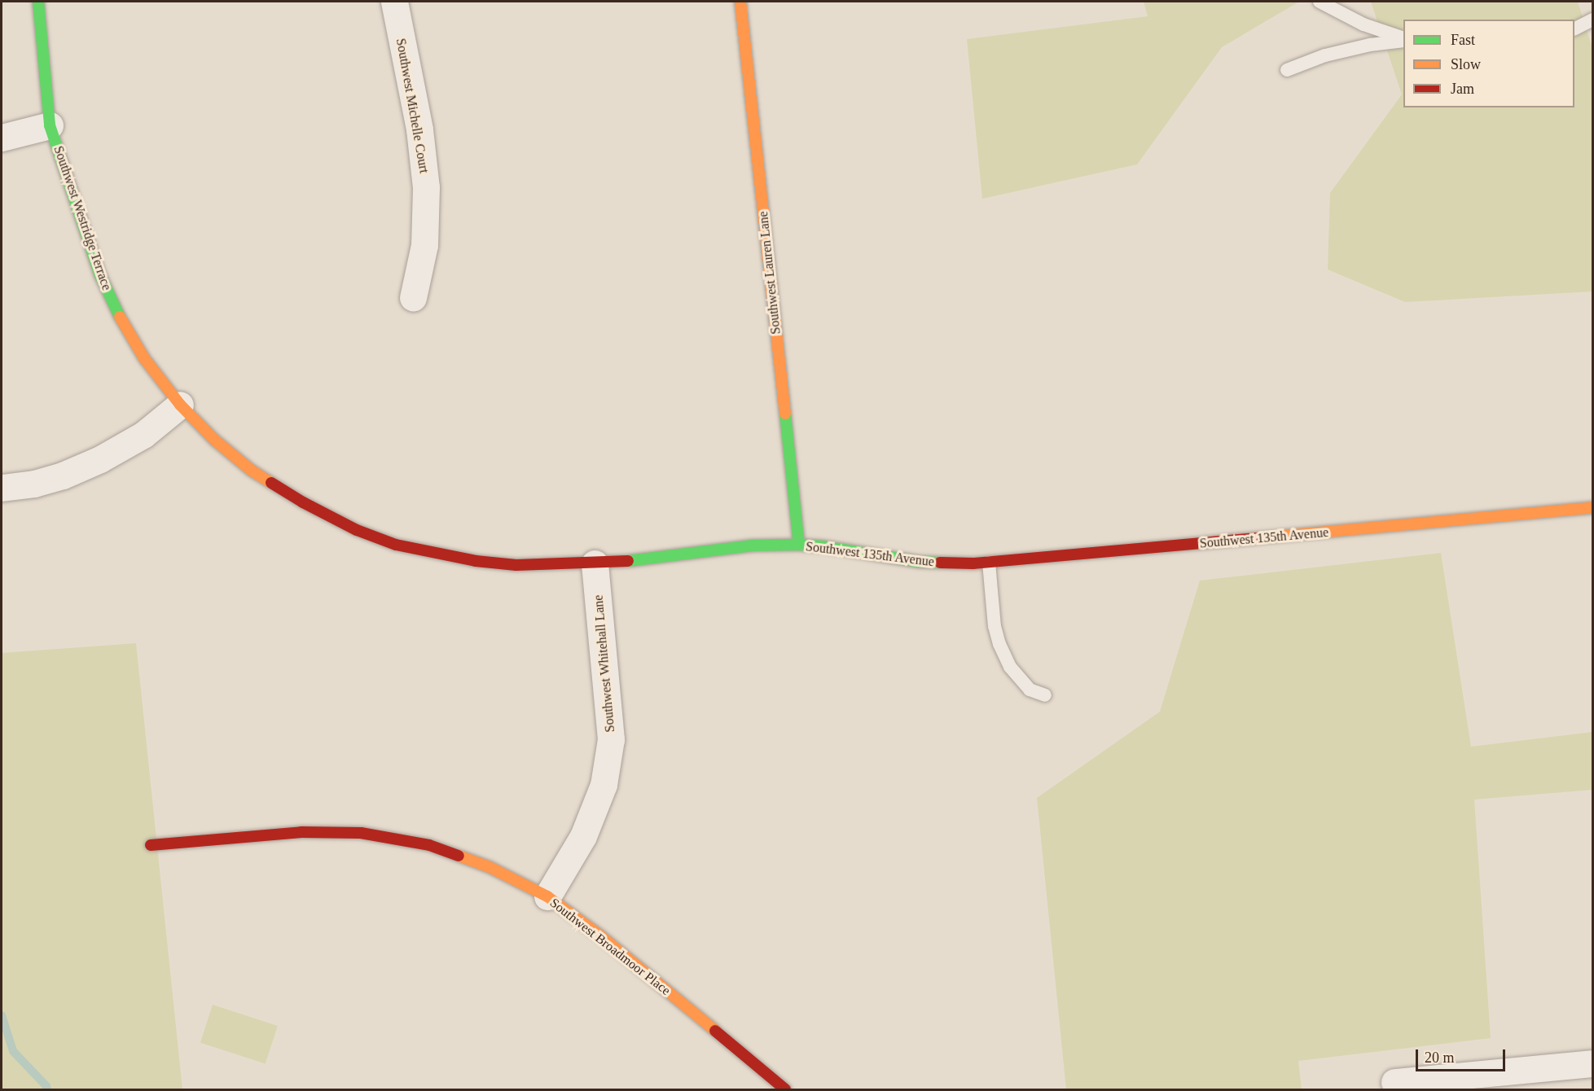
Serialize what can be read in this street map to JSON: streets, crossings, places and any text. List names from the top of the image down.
{
  "streets": {
    "street": [
      "Southwest Michelle Court",
      "Southwest Westridge Terrace",
      "Southwest Lauren Lane",
      "Southwest 135th Avenue",
      "Southwest Whitehall Lane",
      "Southwest Broadmoor Place"
    ]
  },
  "crossings": [
    ["Southwest Westridge Terrace", "Southwest 135th Avenue"],
    ["Southwest Lauren Lane", "Southwest 135th Avenue"],
    ["Southwest 135th Avenue", "Southwest Whitehall Lane"],
    ["Southwest Whitehall Lane", "Southwest Broadmoor Place"]
  ],
  "legend": ["Fast", "Slow", "Jam"],
  "scale_bar": "20 m"
}
